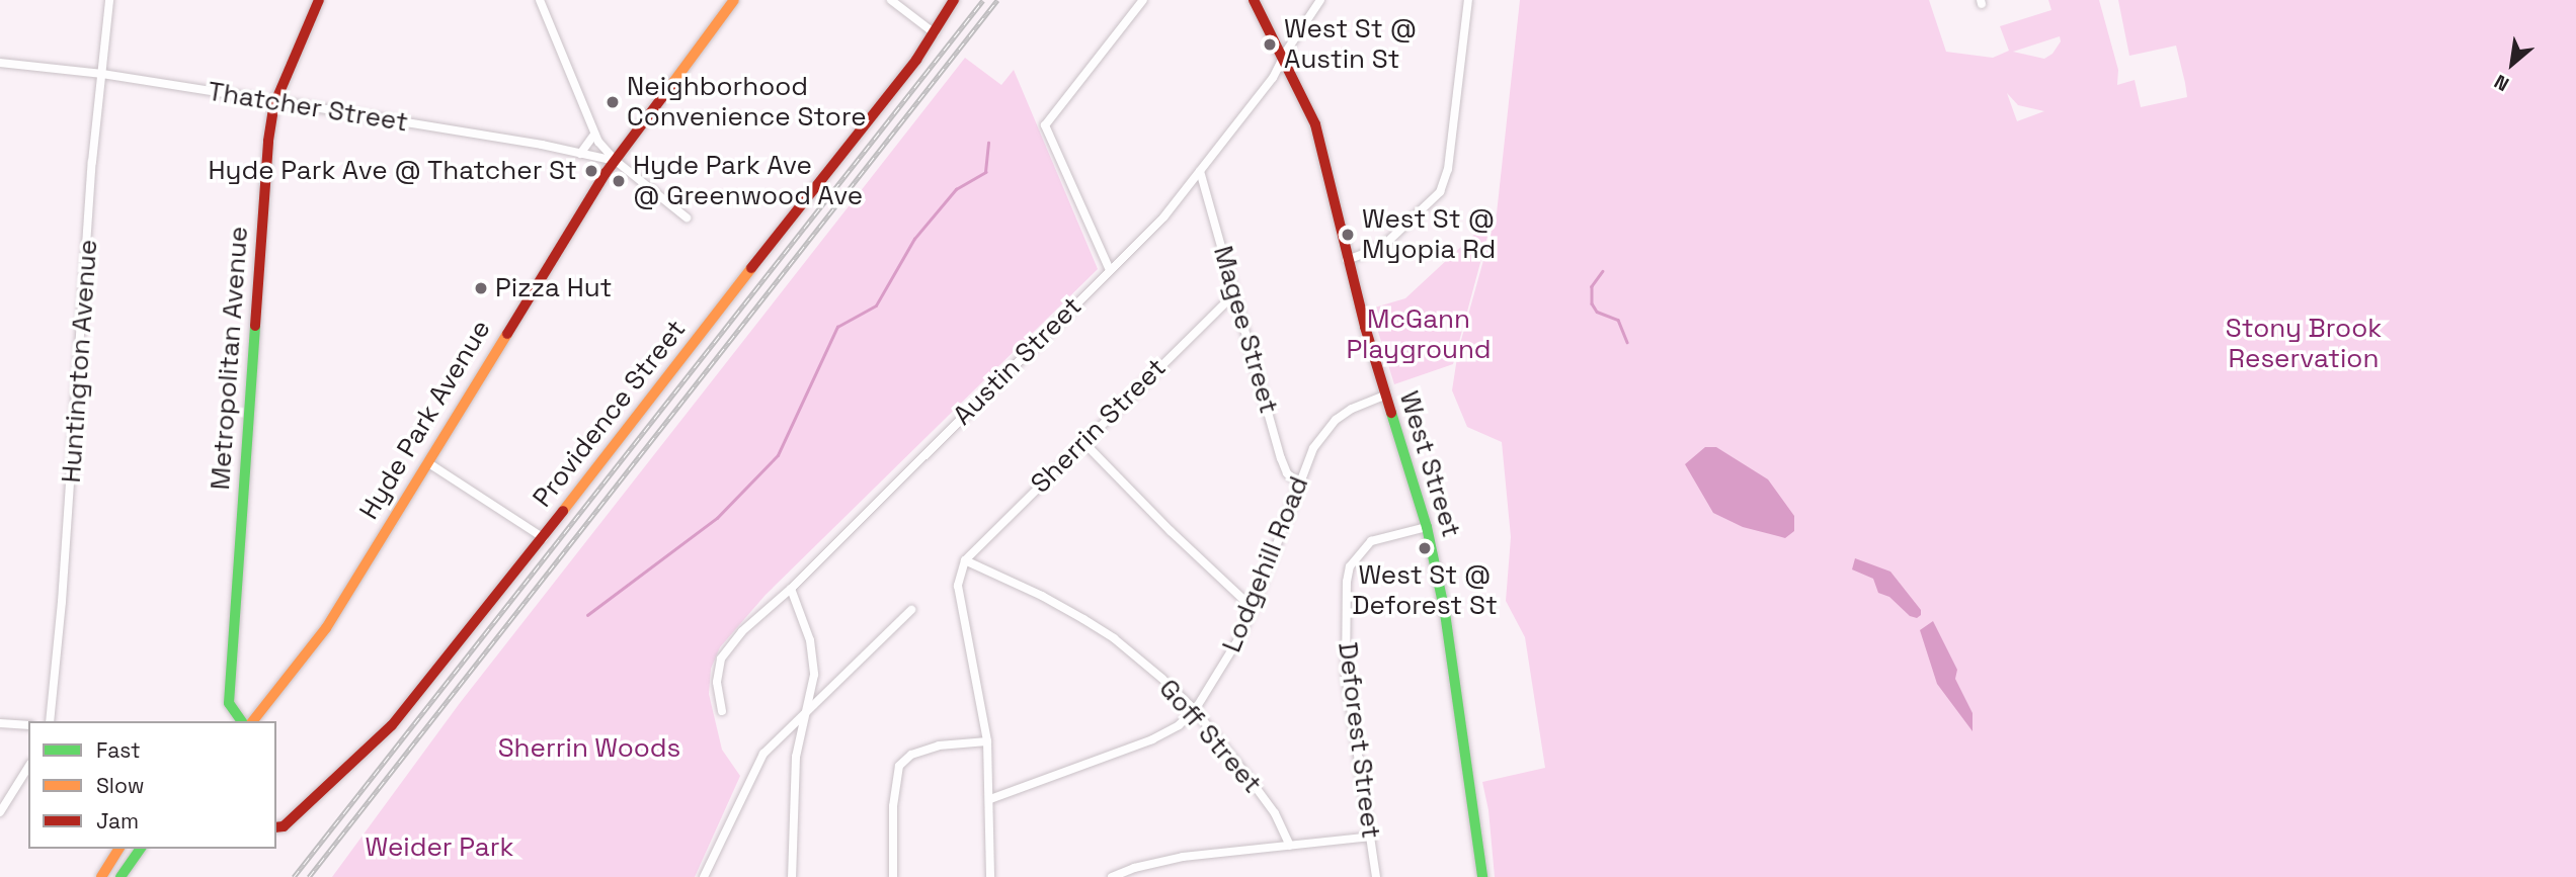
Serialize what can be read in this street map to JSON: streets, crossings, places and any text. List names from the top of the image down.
{
  "streets": {
    "street": [
      "Thatcher Street",
      "Magee Street",
      "Metropolitan Avenue",
      "Huntington Avenue",
      "Austin Street",
      "Providence Street",
      "Hyde Park Avenue",
      "Sherrin Street",
      "West Street",
      "Lodgehill Road",
      "Goff Street",
      "Deforest Street"
    ]
  },
  "crossings": [
    ["Thatcher Street", "Metropolitan Avenue"],
    ["Thatcher Street", "Huntington Avenue"],
    ["Thatcher Street", "Hyde Park Avenue"],
    ["Magee Street", "Austin Street"],
    ["Magee Street", "Sherrin Street"],
    ["Magee Street", "Lodgehill Road"],
    ["Austin Street", "West Street"],
    ["Sherrin Street", "Goff Street"],
    ["West Street", "Lodgehill Road"],
    ["West Street", "Deforest Street"],
    ["Lodgehill Road", "Goff Street"]
  ],
  "parks": [
    "McGann Playground",
    "Stony Brook Reservation",
    "Sherrin Woods",
    "Weider Park"
  ],
  "places": [
    "West St @ Austin St",
    "Neighborhood Convenience Store",
    "Hyde Park Ave @ Thatcher St",
    "Hyde Park Ave @ Greenwood Ave",
    "West St @ Myopia Rd",
    "Pizza Hut",
    "West St @ Deforest St"
  ],
  "legend": ["Fast", "Slow", "Jam"],
  "north": "bottom left"
}
